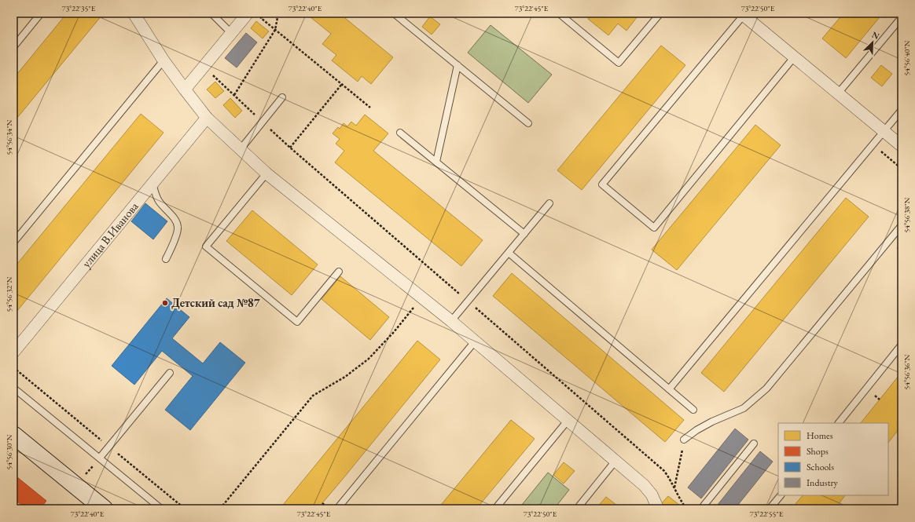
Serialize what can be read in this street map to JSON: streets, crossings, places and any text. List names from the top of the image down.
{
  "streets": {
    "street": ["улица В.Иванова"]
  },
  "places": ["Детский сад №87"],
  "legend": [
    "Homes",
    "Shops",
    "Schools",
    "Industry"
  ],
  "north": "top right",
  "coordinates": [
    "73°22'35\"E",
    "73°22'40\"E",
    "73°22'45\"E",
    "73°22'50\"E",
    "54°56'40\"N",
    "54°56'34\"N",
    "54°56'38\"N",
    "54°56'32\"N",
    "54°56'36\"N",
    "54°56'30\"N",
    "73°22'55\"E"
  ]
}
